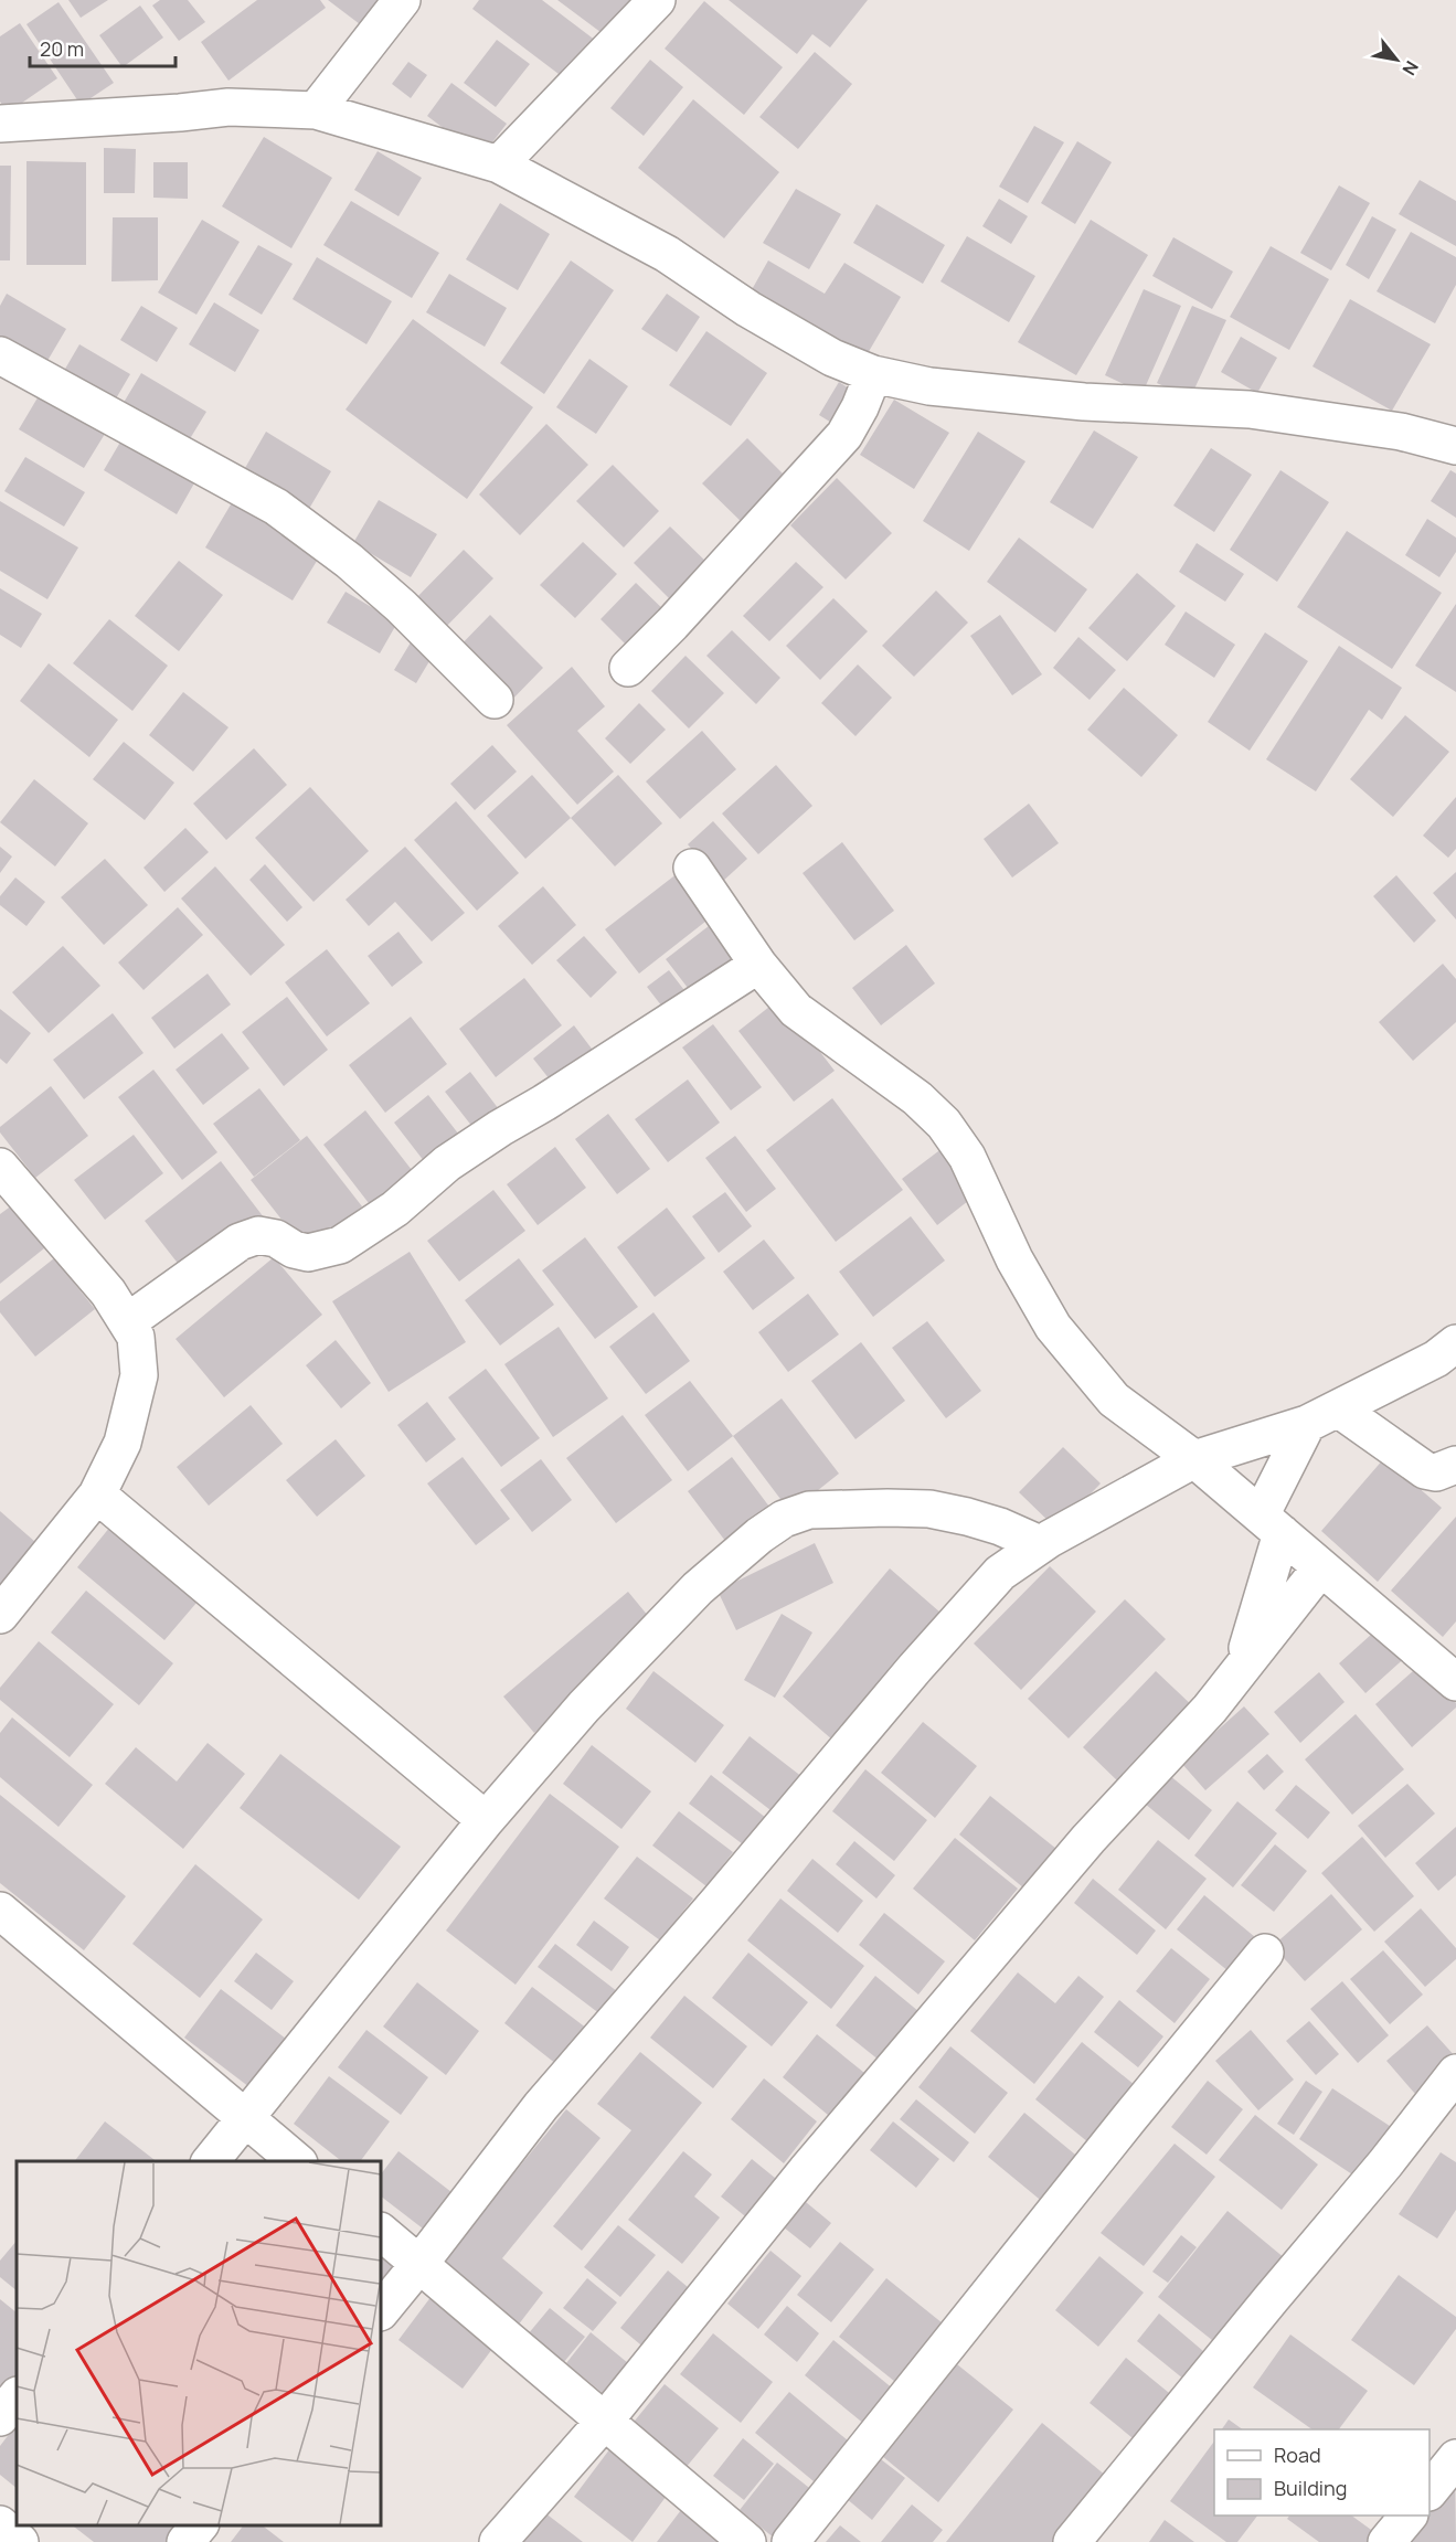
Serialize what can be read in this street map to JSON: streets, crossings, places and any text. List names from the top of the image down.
{
  "legend": ["Road", "Building"],
  "scale_bar": "20 m",
  "north": "bottom right"
}
